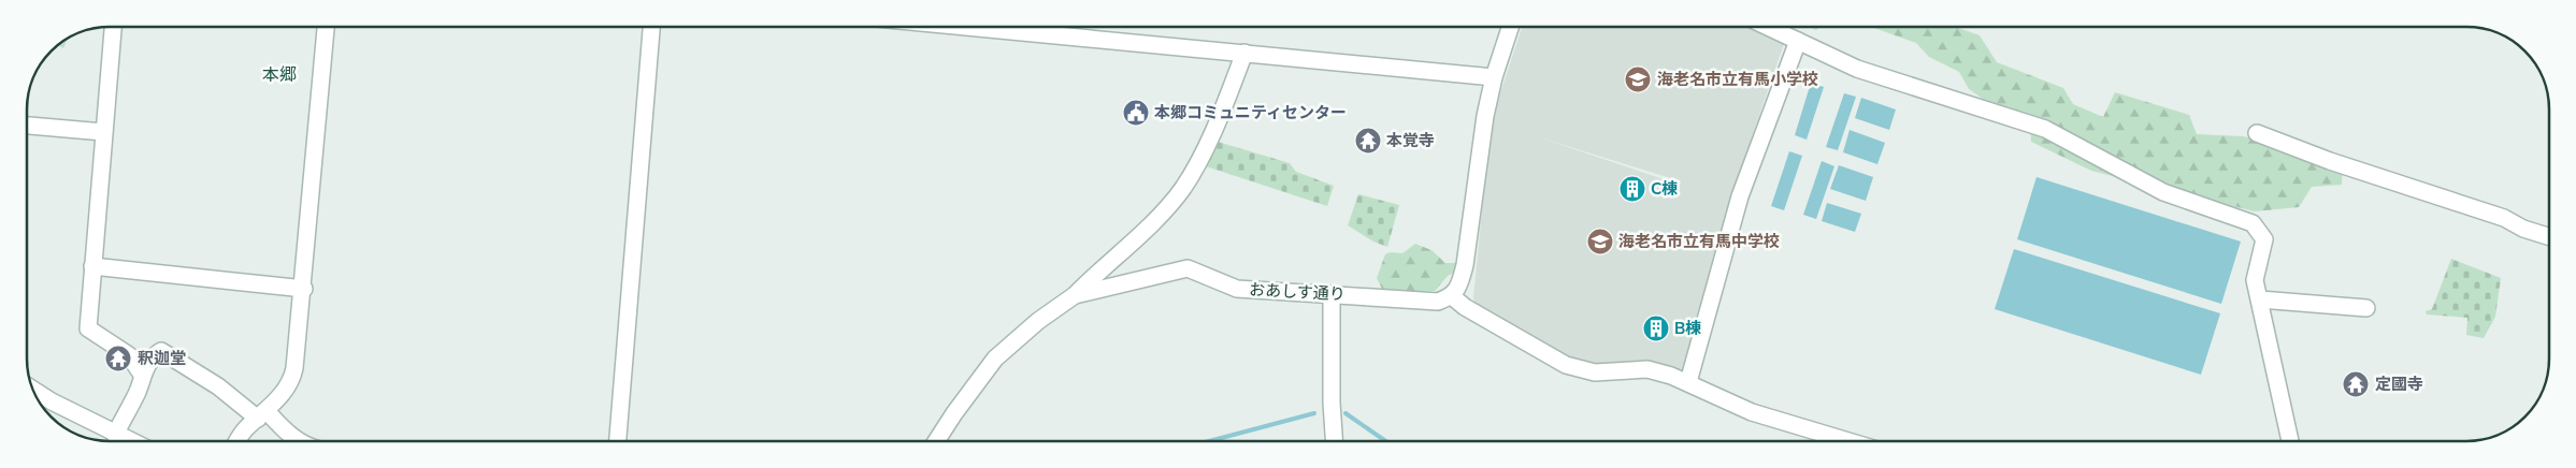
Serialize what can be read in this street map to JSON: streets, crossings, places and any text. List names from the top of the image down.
{
  "streets": {
    "street": ["おあしす通り"]
  },
  "districts": ["本郷"],
  "places": {
    "school or university": ["海老名市立有馬小学校", "海老名市立有馬中学校"],
    "public building": ["本郷コミュニティセンター"],
    "temple": ["本覚寺", "釈迦堂", "定國寺"],
    "building": ["C棟", "B棟"]
  }
}
